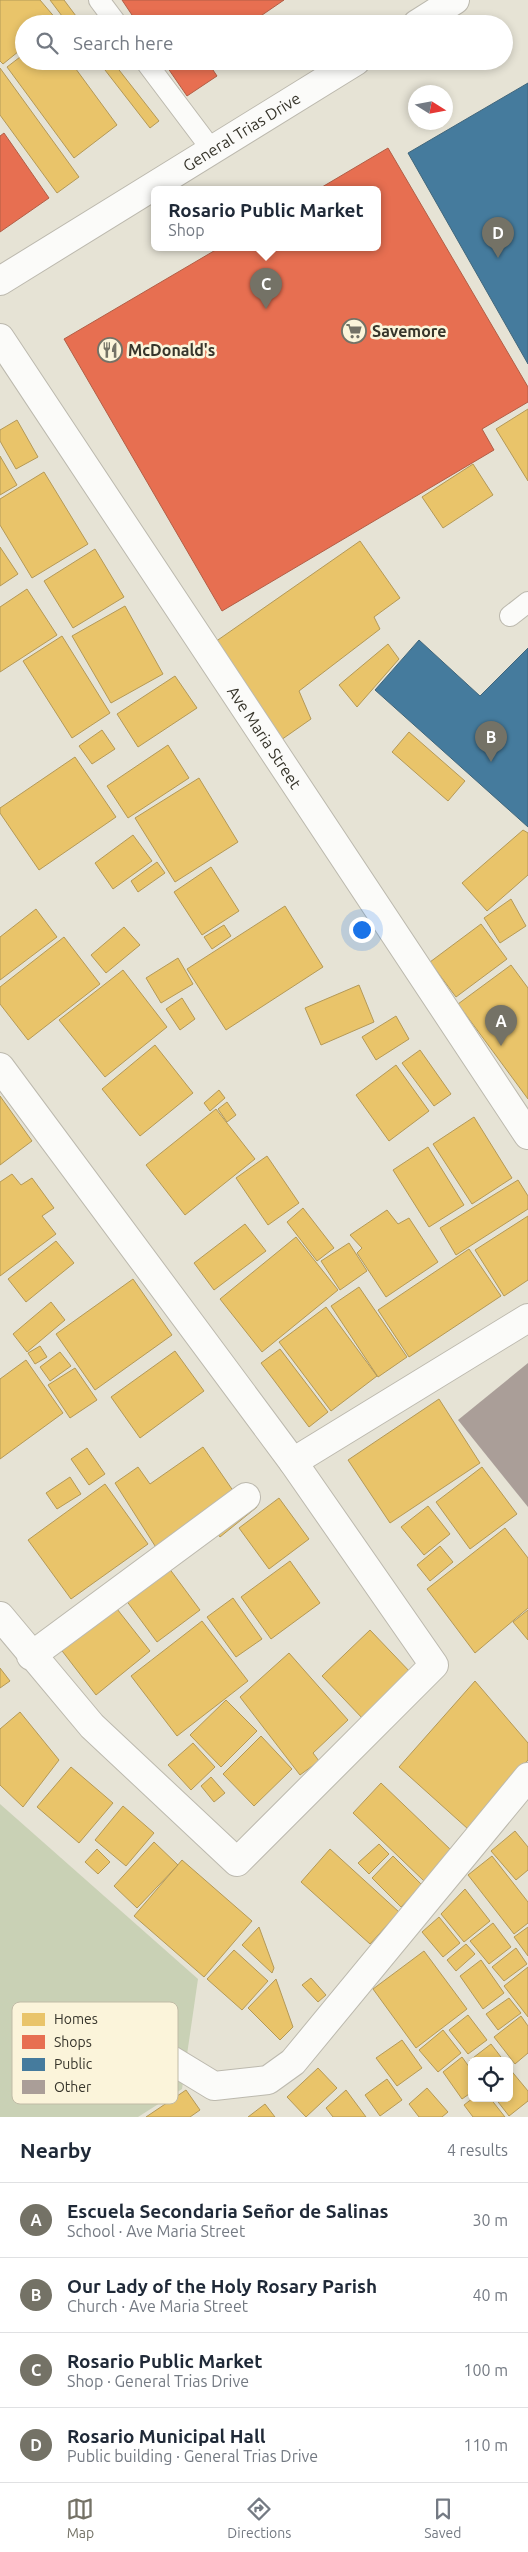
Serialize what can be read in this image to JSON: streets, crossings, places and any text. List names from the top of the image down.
{
  "streets": {
    "street": ["General Trias Drive", "Ave Maria Street"]
  },
  "places": {
    "supermarket": ["Savemore"],
    "restaurant": ["McDonald's"]
  },
  "legend": [
    "Homes",
    "Shops",
    "Public",
    "Other"
  ],
  "north": "right",
  "page": {
    "search": "Search here",
    "popup": ["Rosario Public Market", "Shop"],
    "pins": [
      "D",
      "C",
      "B",
      "A"
    ],
    "heading": ["Nearby", "4 results"],
    "list": [
      {
        "mark": "A",
        "name": "Escuela Secondaria Señor de Salinas",
        "note": "School · Ave Maria Street",
        "value": "30 m"
      },
      {
        "mark": "B",
        "name": "Our Lady of the Holy Rosary Parish",
        "note": "Church · Ave Maria Street",
        "value": "40 m"
      },
      {
        "mark": "C",
        "name": "Rosario Public Market",
        "note": "Shop · General Trias Drive",
        "value": "100 m"
      },
      {
        "mark": "D",
        "name": "Rosario Municipal Hall",
        "note": "Public building · General Trias Drive",
        "value": "110 m"
      }
    ],
    "nav": ["Map", "Directions", "Saved"]
  }
}
